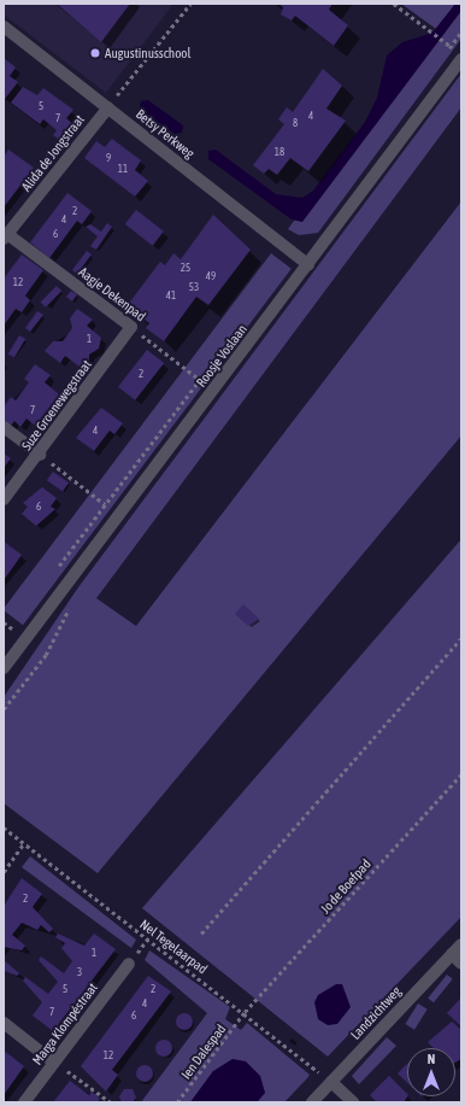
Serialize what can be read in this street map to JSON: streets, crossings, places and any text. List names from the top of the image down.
{
  "streets": {
    "street": [
      "Betsy Perkweg",
      "Alida de Jongstraat",
      "Aagje Dekenpad",
      "Roosje Voslaan",
      "Suze Groenewegstraat",
      "Landzichtweg",
      "Marga Klompéstraat"
    ],
    "path": ["Jo de Boefpad", "Nel Tegelaarpad", "Ien Dalespad"]
  },
  "crossings": [
    ["Betsy Perkweg", "Alida de Jongstraat"],
    ["Betsy Perkweg", "Roosje Voslaan"],
    ["Alida de Jongstraat", "Aagje Dekenpad"],
    ["Aagje Dekenpad", "Suze Groenewegstraat"],
    ["Jo de Boefpad", "Nel Tegelaarpad"],
    ["Jo de Boefpad", "Ien Dalespad"],
    ["Nel Tegelaarpad", "Landzichtweg"],
    ["Nel Tegelaarpad", "Ien Dalespad"]
  ],
  "places": ["Augustinusschool"],
  "house_numbers": [
    "5",
    "4",
    "7",
    "8",
    "18",
    "9",
    "11",
    "2",
    "4",
    "6",
    "25",
    "49",
    "12",
    "53",
    "41",
    "1",
    "2",
    "7",
    "4",
    "6",
    "2",
    "1",
    "3",
    "5",
    "2",
    "4",
    "7",
    "6",
    "12"
  ],
  "north": "top"
}
